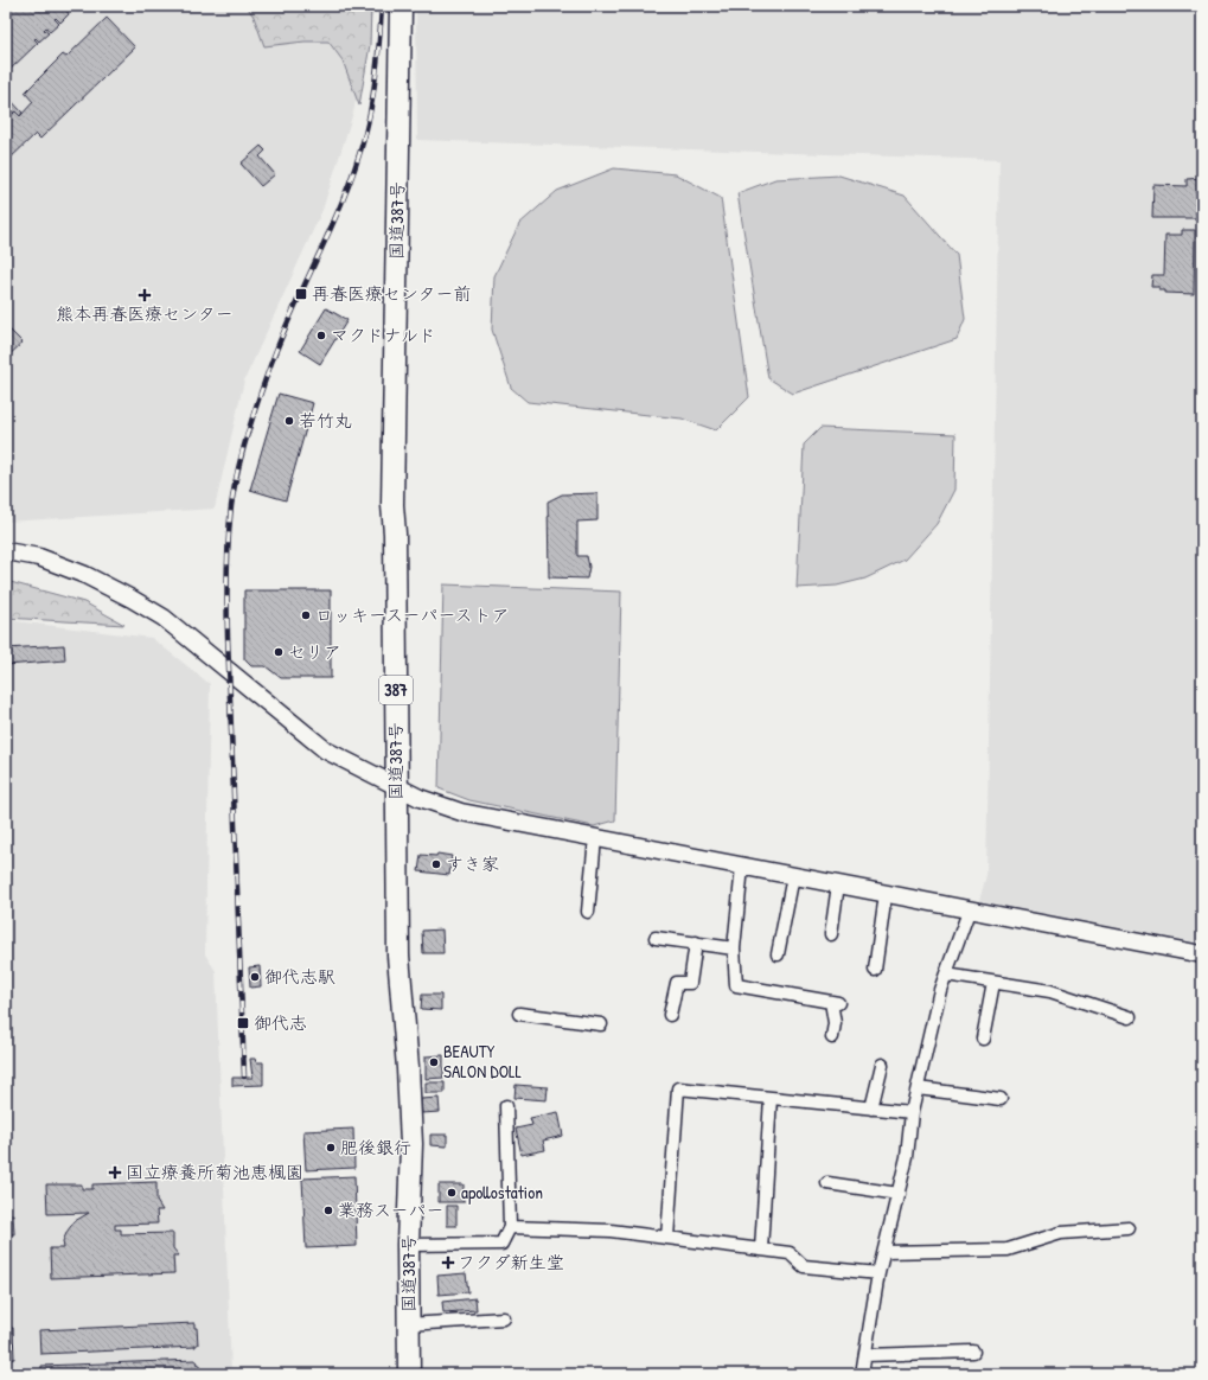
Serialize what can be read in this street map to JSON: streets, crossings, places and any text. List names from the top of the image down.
{
  "streets": {
    "highway": ["国道387号", "387"]
  },
  "places": {
    "transit": ["再春医療センター前", "御代志"],
    "health": ["熊本再春医療センター", "国立療養所菊池恵楓園", "フクダ新生堂"],
    "other": [
      "マクドナルド",
      "若竹丸",
      "ロッキースーパーストア",
      "セリア",
      "すき家",
      "御代志駅",
      "BEAUTY SALON DOLL",
      "肥後銀行",
      "apollostation",
      "業務スーパー"
    ]
  }
}
